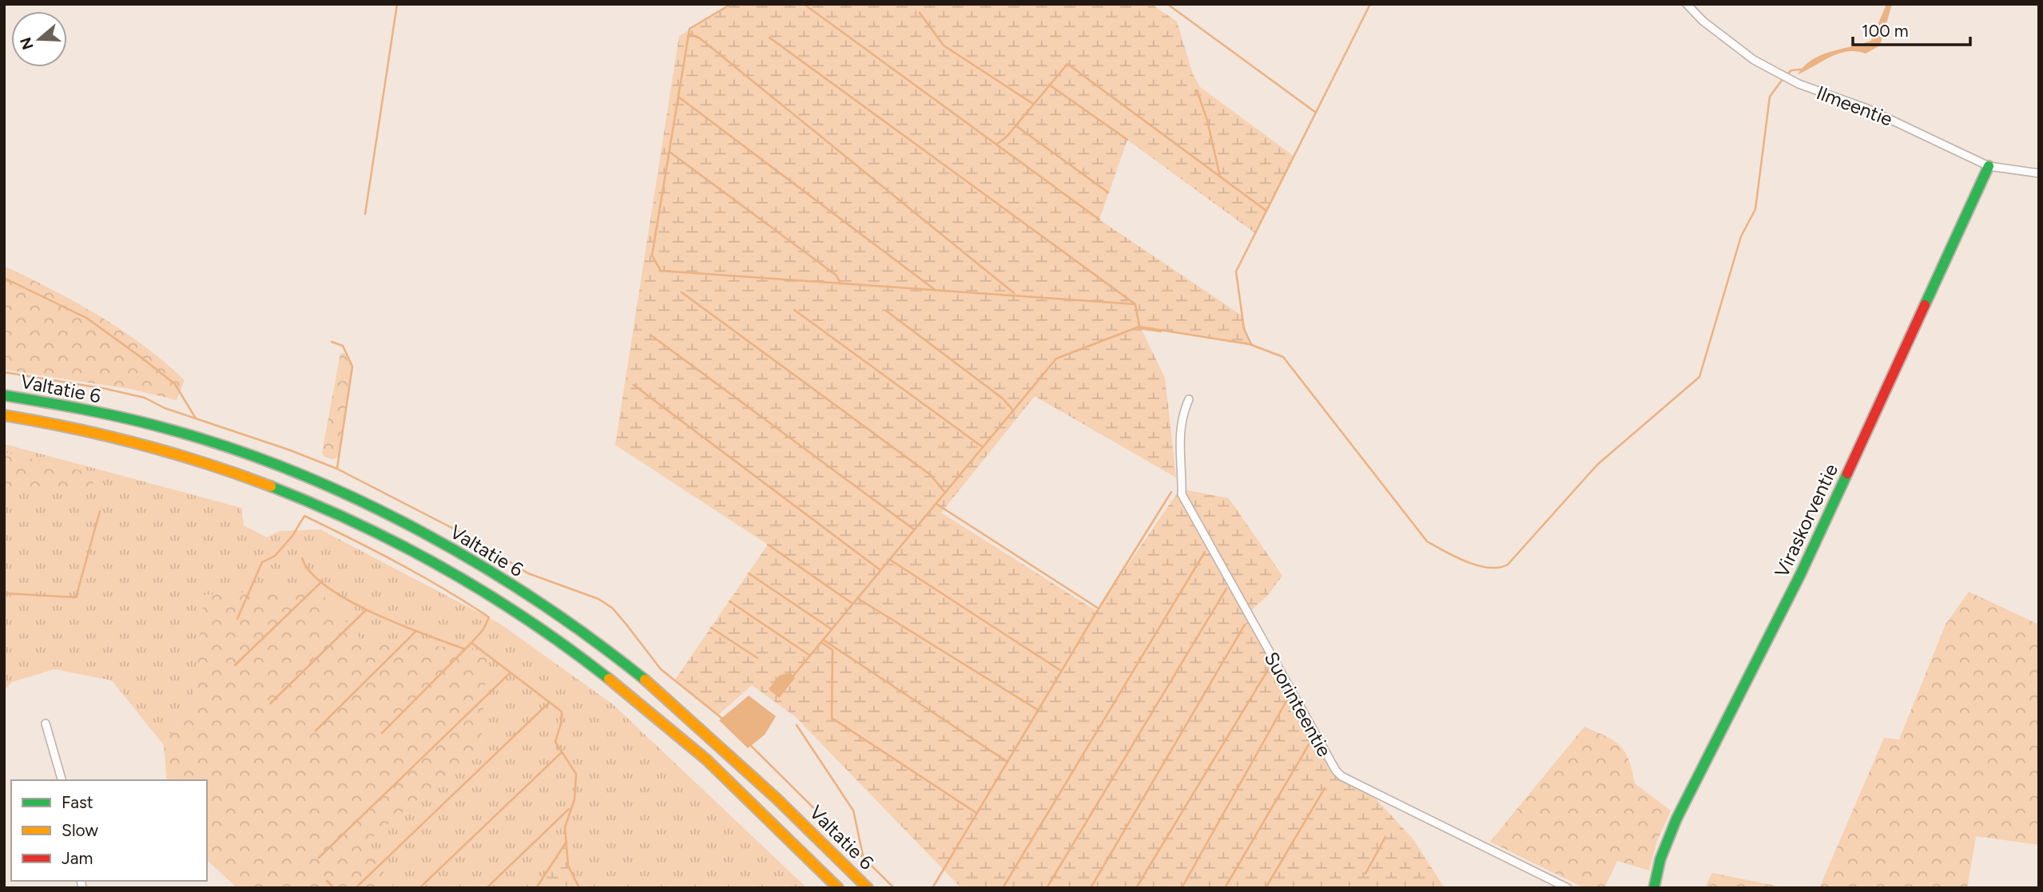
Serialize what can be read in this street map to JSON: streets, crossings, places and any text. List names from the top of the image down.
{
  "streets": {
    "main road": ["Valtatie 6", "Viraskorventie"],
    "street": ["Ilmeentie", "Suorinteentie"]
  },
  "crossings": [
    ["Ilmeentie", "Viraskorventie"]
  ],
  "legend": ["Fast", "Slow", "Jam"],
  "scale_bar": "100 m",
  "north": "left"
}
